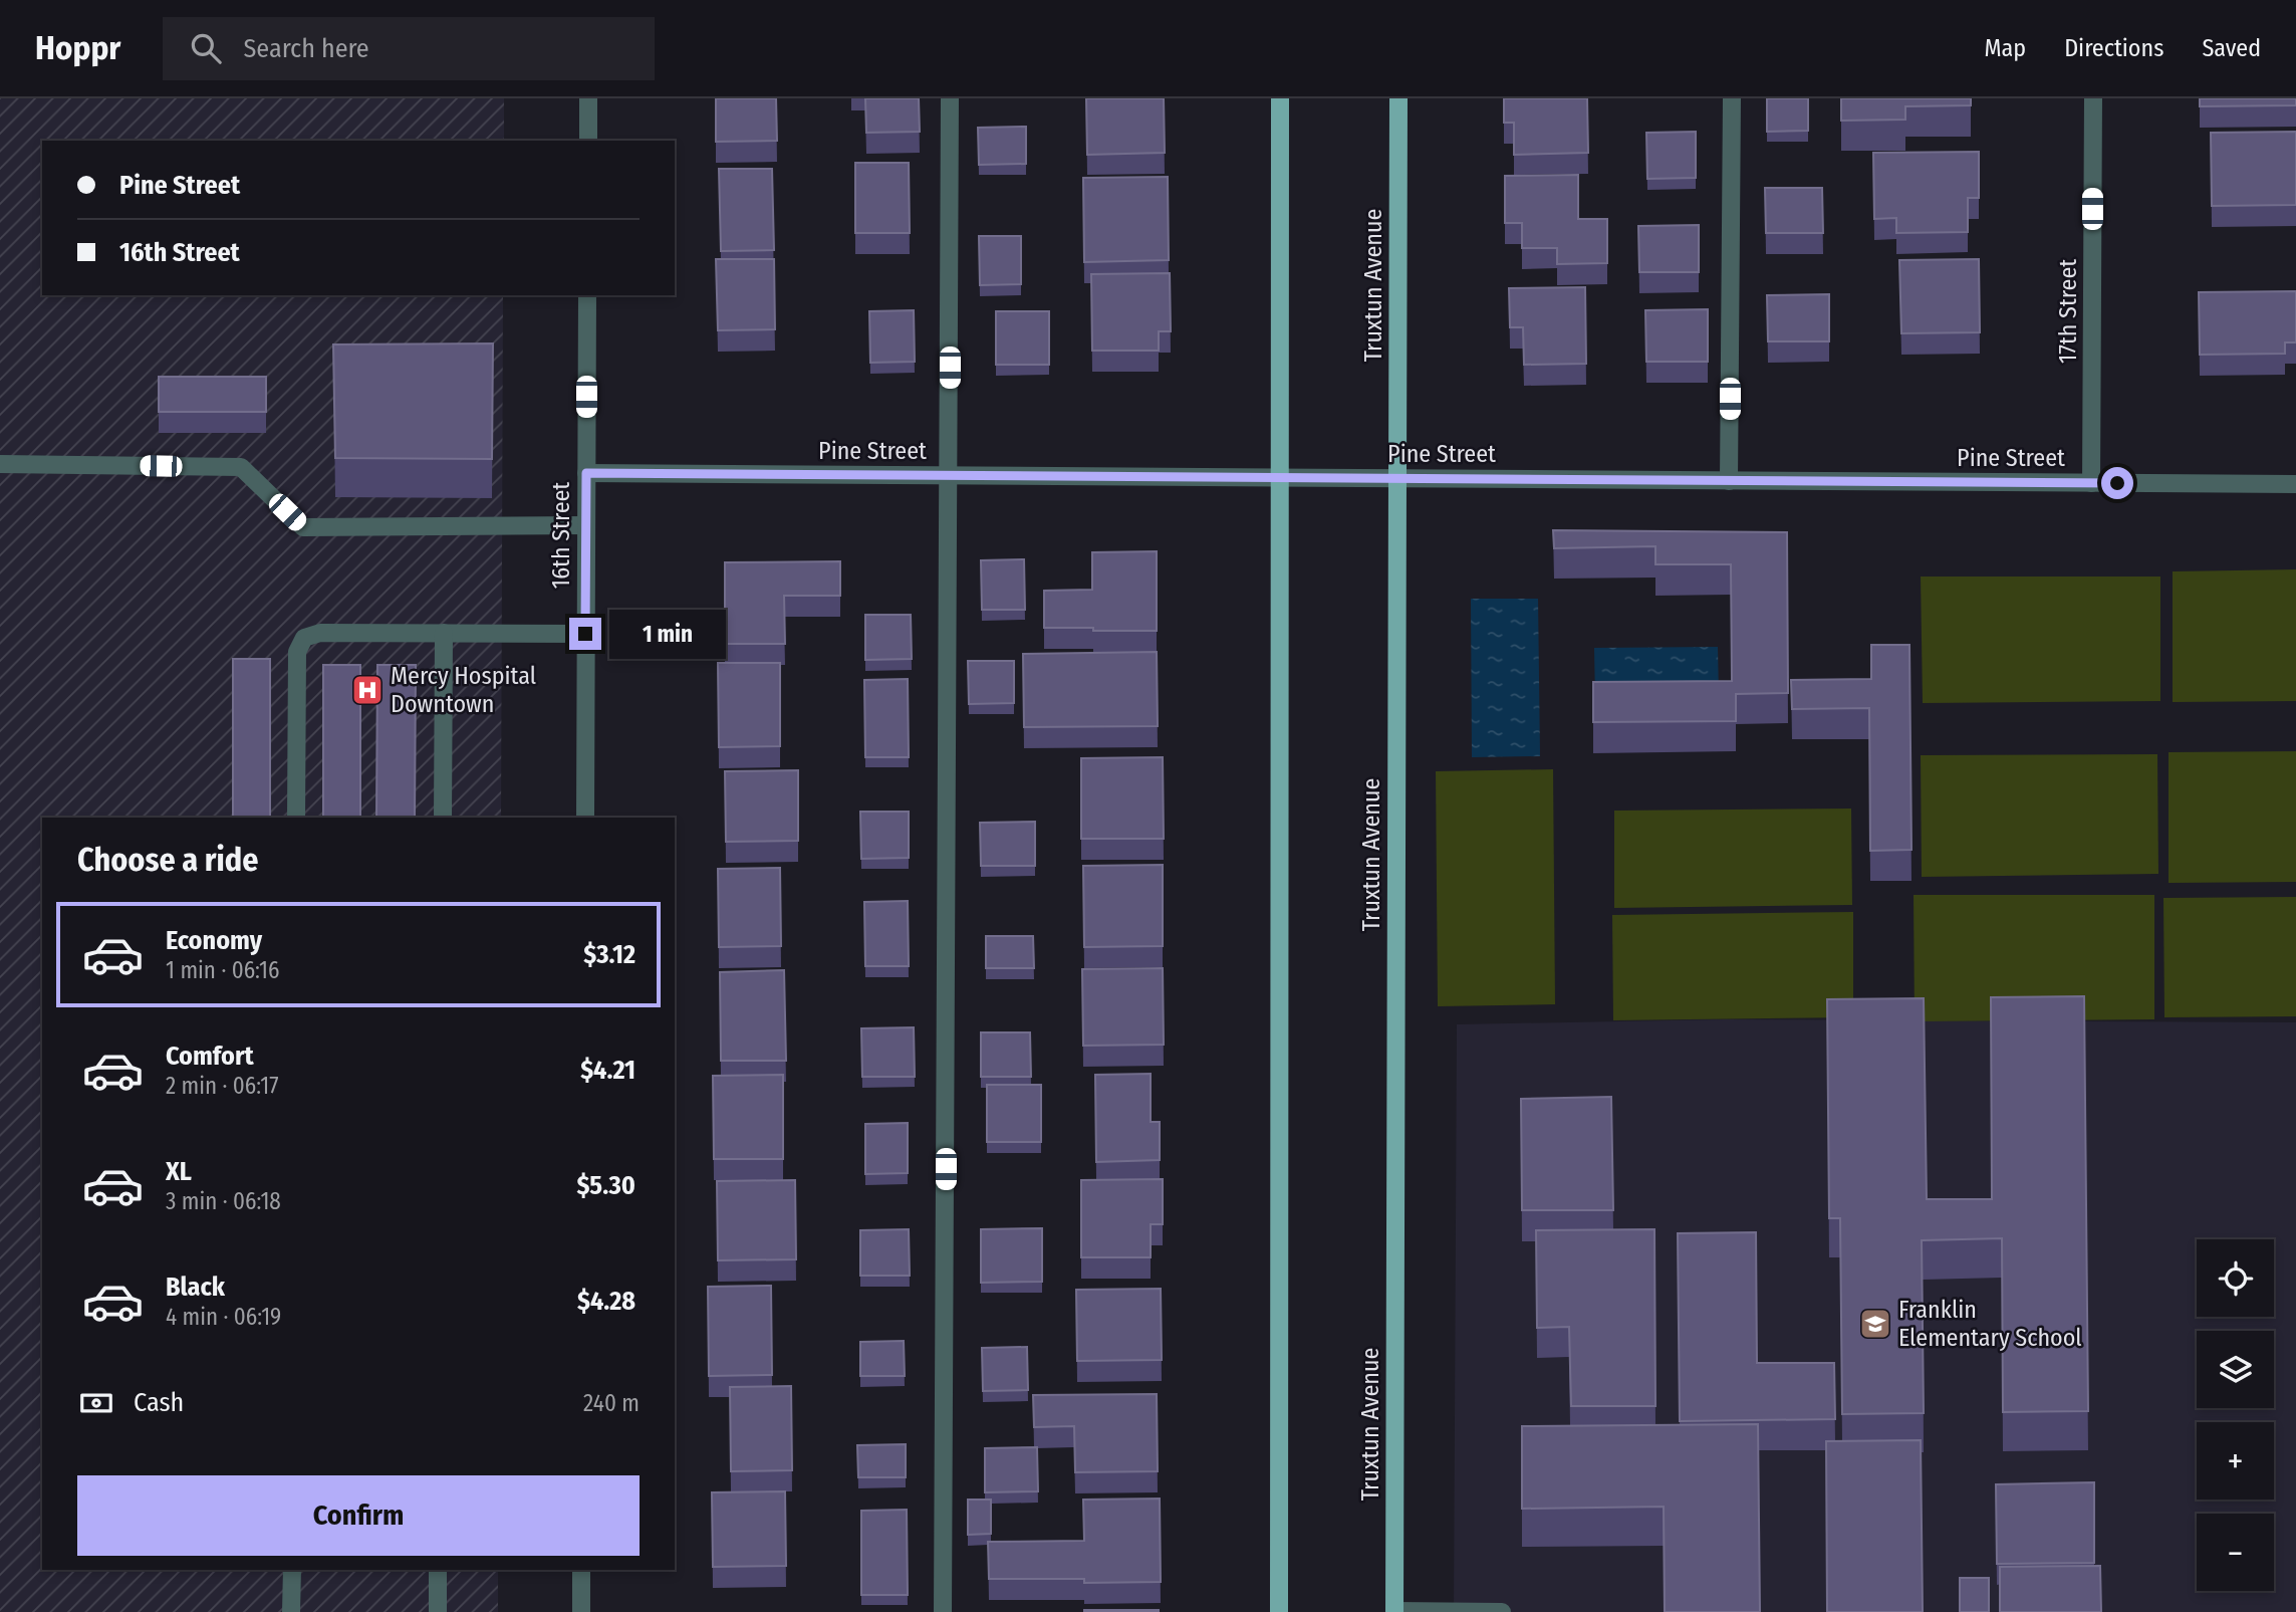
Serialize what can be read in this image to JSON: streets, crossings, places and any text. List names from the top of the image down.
{
  "streets": {
    "main road": ["Truxtun Avenue"],
    "street": ["17th Street", "Pine Street", "16th Street"]
  },
  "crossings": [
    ["Truxtun Avenue", "Pine Street"],
    ["17th Street", "Pine Street"],
    ["Pine Street", "16th Street"]
  ],
  "places": {
    "hospital": ["Mercy Hospital Downtown"],
    "school or university": ["Franklin Elementary School"]
  },
  "page": {
    "header": "Hoppr",
    "search": "Search here",
    "nav": ["Map", "Directions", "Saved"],
    "banner": ["Pine Street", "16th Street"],
    "bubble": "1 min",
    "heading": "Choose a ride",
    "list": [
      {
        "name": "Economy",
        "note": "1 min · 06:16",
        "value": "$3.12"
      },
      {
        "name": "Comfort",
        "note": "2 min · 06:17",
        "value": "$4.21"
      },
      {
        "name": "XL",
        "note": "3 min · 06:18",
        "value": "$5.30"
      },
      {
        "name": "Black",
        "note": "4 min · 06:19",
        "value": "$4.28"
      }
    ],
    "map_buttons": ["+", "−"],
    "pay": ["Cash", "240 m"],
    "buttons": "Confirm"
  }
}
